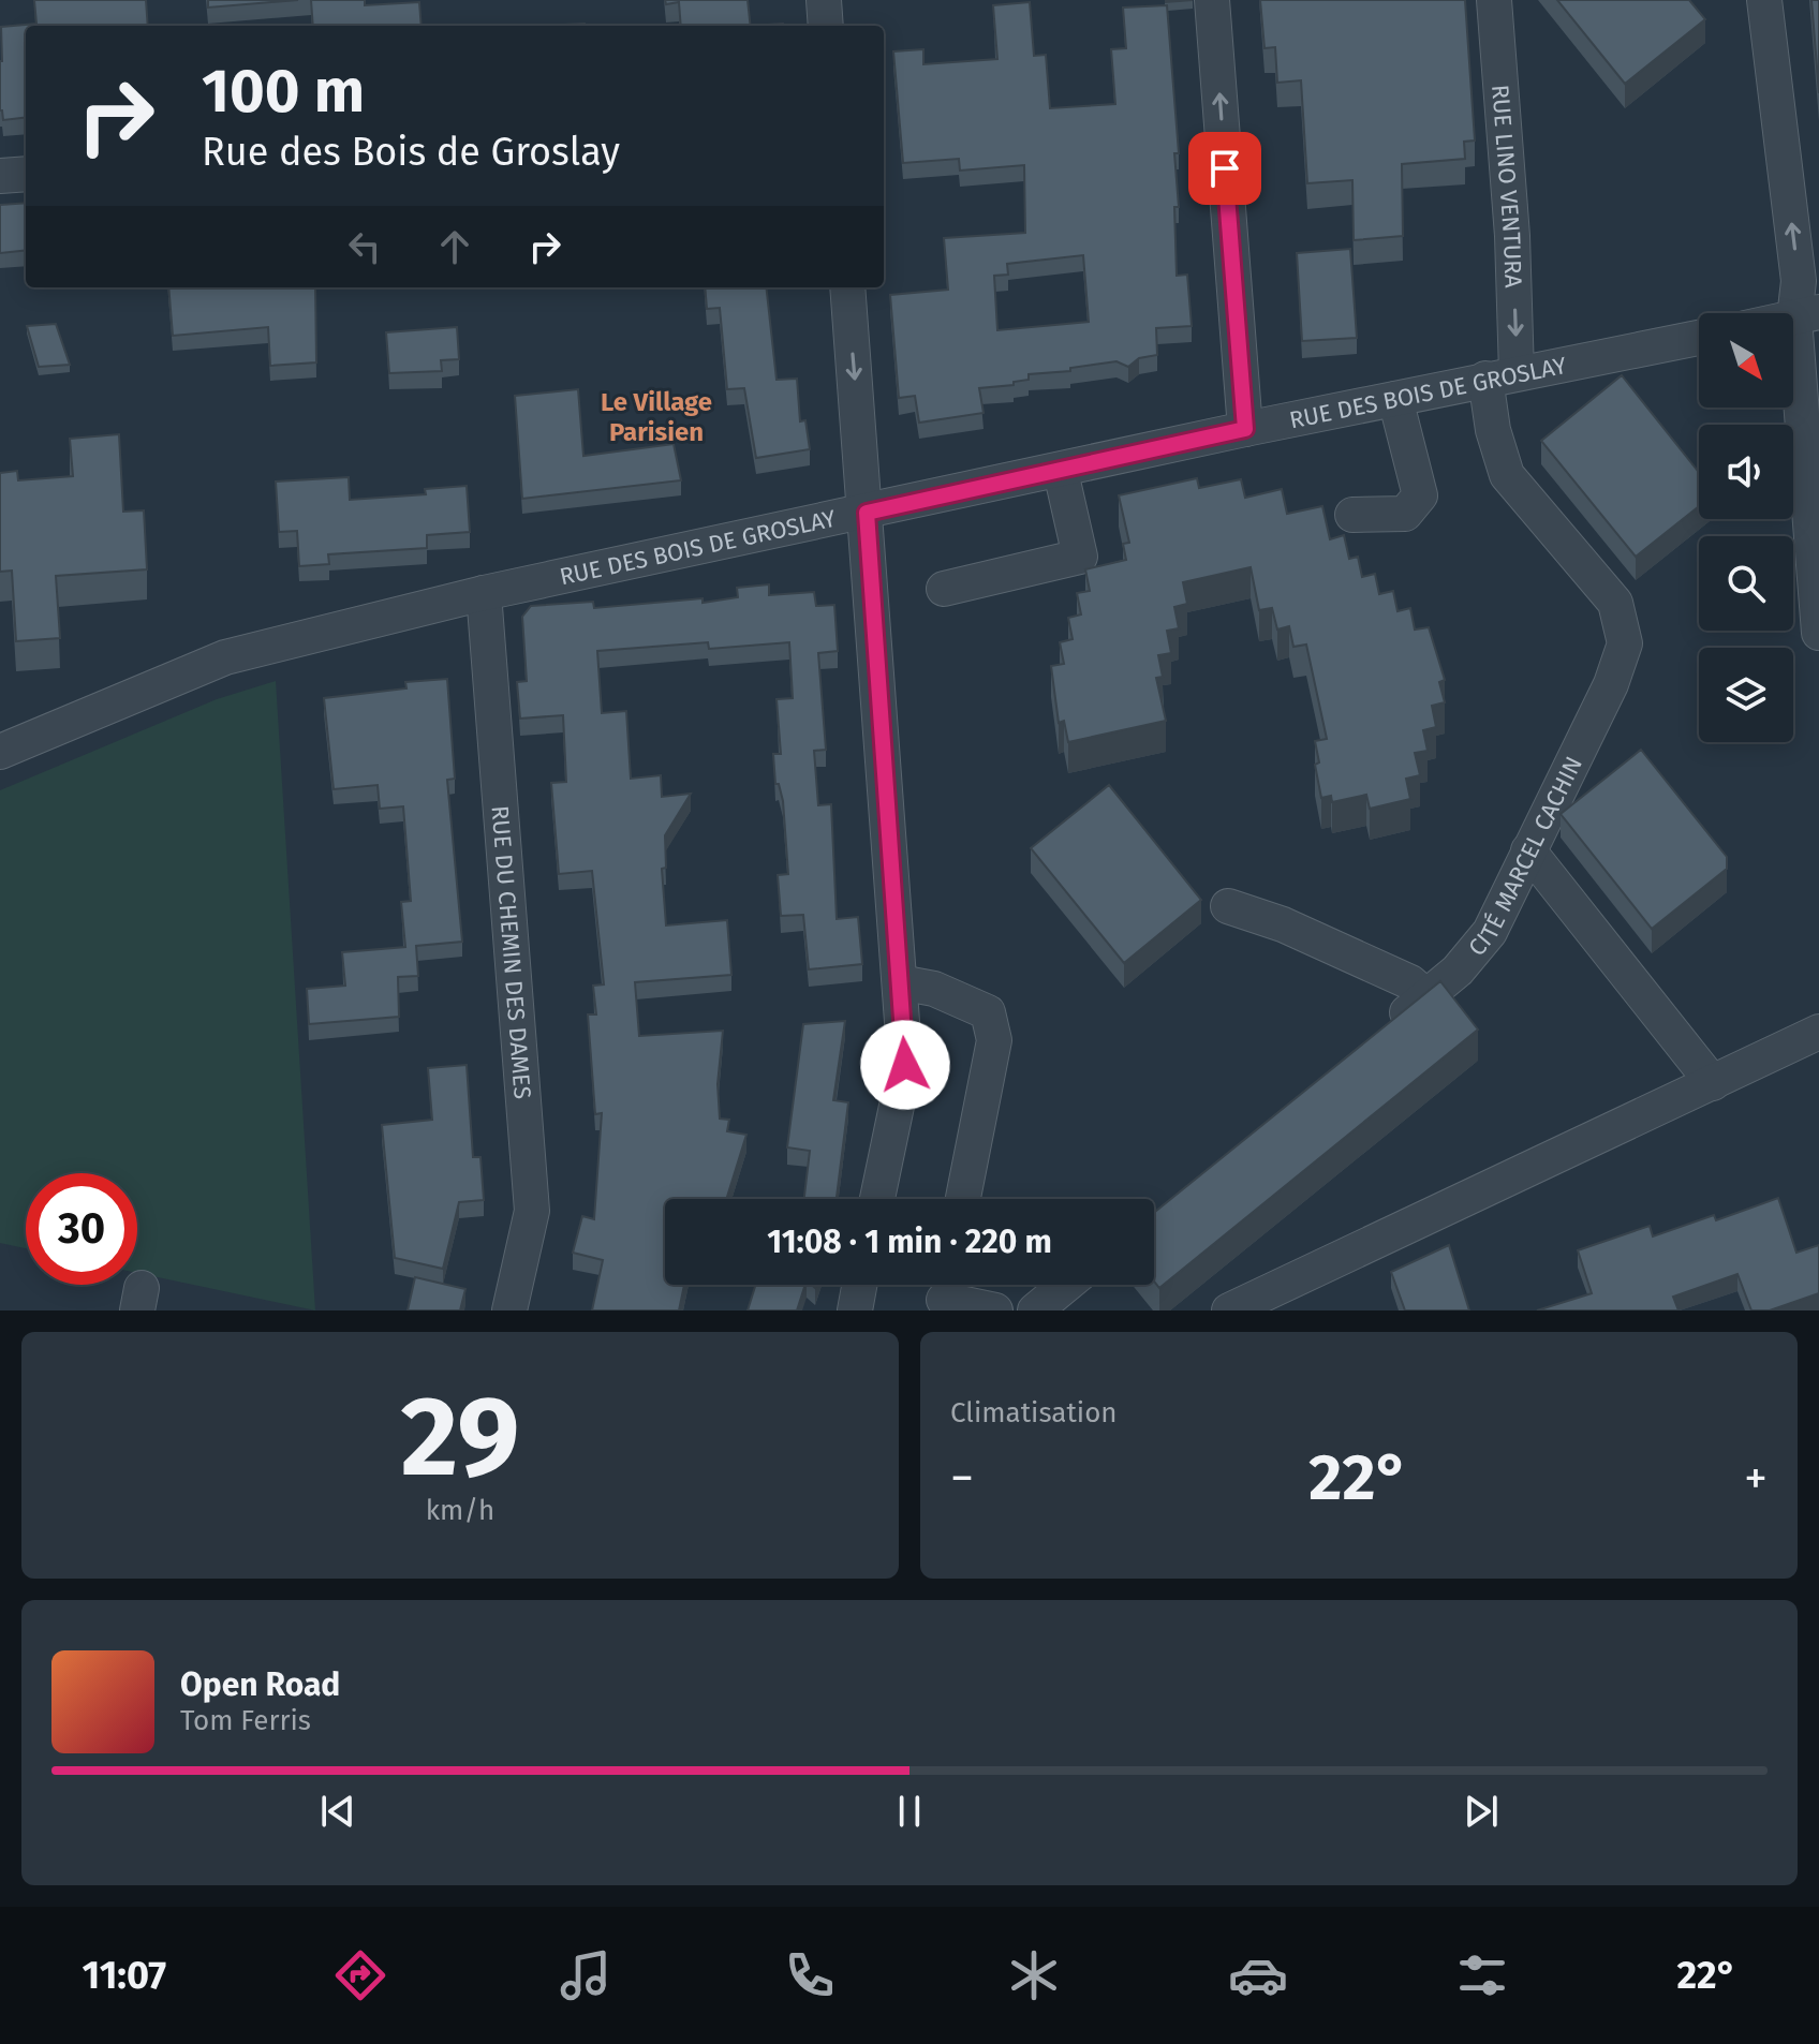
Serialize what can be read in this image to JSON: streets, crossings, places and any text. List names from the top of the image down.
{
  "streets": {
    "street": [
      "RUE LINO VENTURA",
      "RUE DES BOIS DE GROSLAY",
      "CITÉ MARCEL CACHIN",
      "RUE DU CHEMIN DES DAMES"
    ]
  },
  "crossings": [
    ["RUE LINO VENTURA", "RUE DES BOIS DE GROSLAY"],
    ["RUE LINO VENTURA", "CITÉ MARCEL CACHIN"],
    ["RUE DES BOIS DE GROSLAY", "CITÉ MARCEL CACHIN"],
    ["RUE DES BOIS DE GROSLAY", "RUE DU CHEMIN DES DAMES"]
  ],
  "districts": ["Le Village Parisien"],
  "north": "bottom right",
  "page": {
    "turn": ["100 m", "Rue des Bois de Groslay"],
    "limit": "30",
    "trip": "11:08 · 1 min · 220 m",
    "tile": [
      ["29", "km/h"],
      "Climatisation"
    ],
    "heat": ["−", "22°", "+"],
    "song": ["Open Road", "Tom Ferris"],
    "tabs": ["11:07", "22°"]
  }
}
